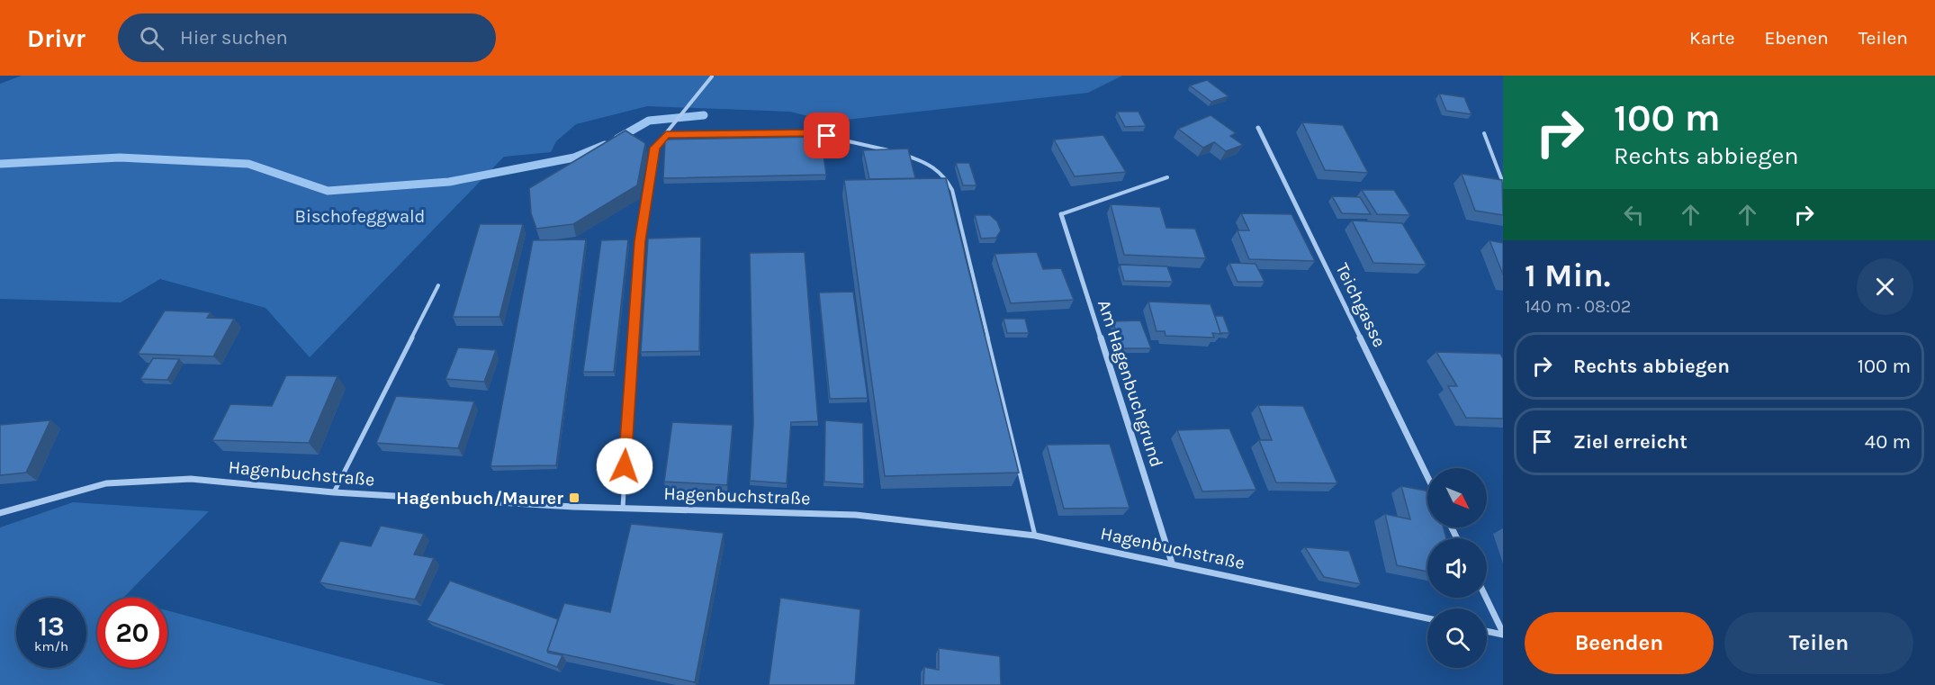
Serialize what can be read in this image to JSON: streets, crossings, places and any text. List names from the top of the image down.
{
  "streets": {
    "street": ["Teichgasse", "Am Hagenbuchgrund", "Hagenbuchstraße"]
  },
  "crossings": [
    ["Am Hagenbuchgrund", "Hagenbuchstraße"]
  ],
  "parks": ["Bischofeggwald"],
  "places": {
    "transit": ["Hagenbuch/Maurer"]
  },
  "north": "bottom right",
  "page": {
    "header": "Drivr",
    "search": "Hier suchen",
    "nav": ["Karte", "Ebenen", "Teilen"],
    "turn": ["100 m", "Rechts abbiegen"],
    "heading": ["1 Min.", "140 m · 08:02"],
    "list": [
      {
        "name": "Rechts abbiegen",
        "value": "100 m"
      },
      {
        "name": "Ziel erreicht",
        "value": "40 m"
      }
    ],
    "speed": "13 km/h",
    "limit": "20",
    "buttons": ["Beenden", "Teilen"]
  }
}
